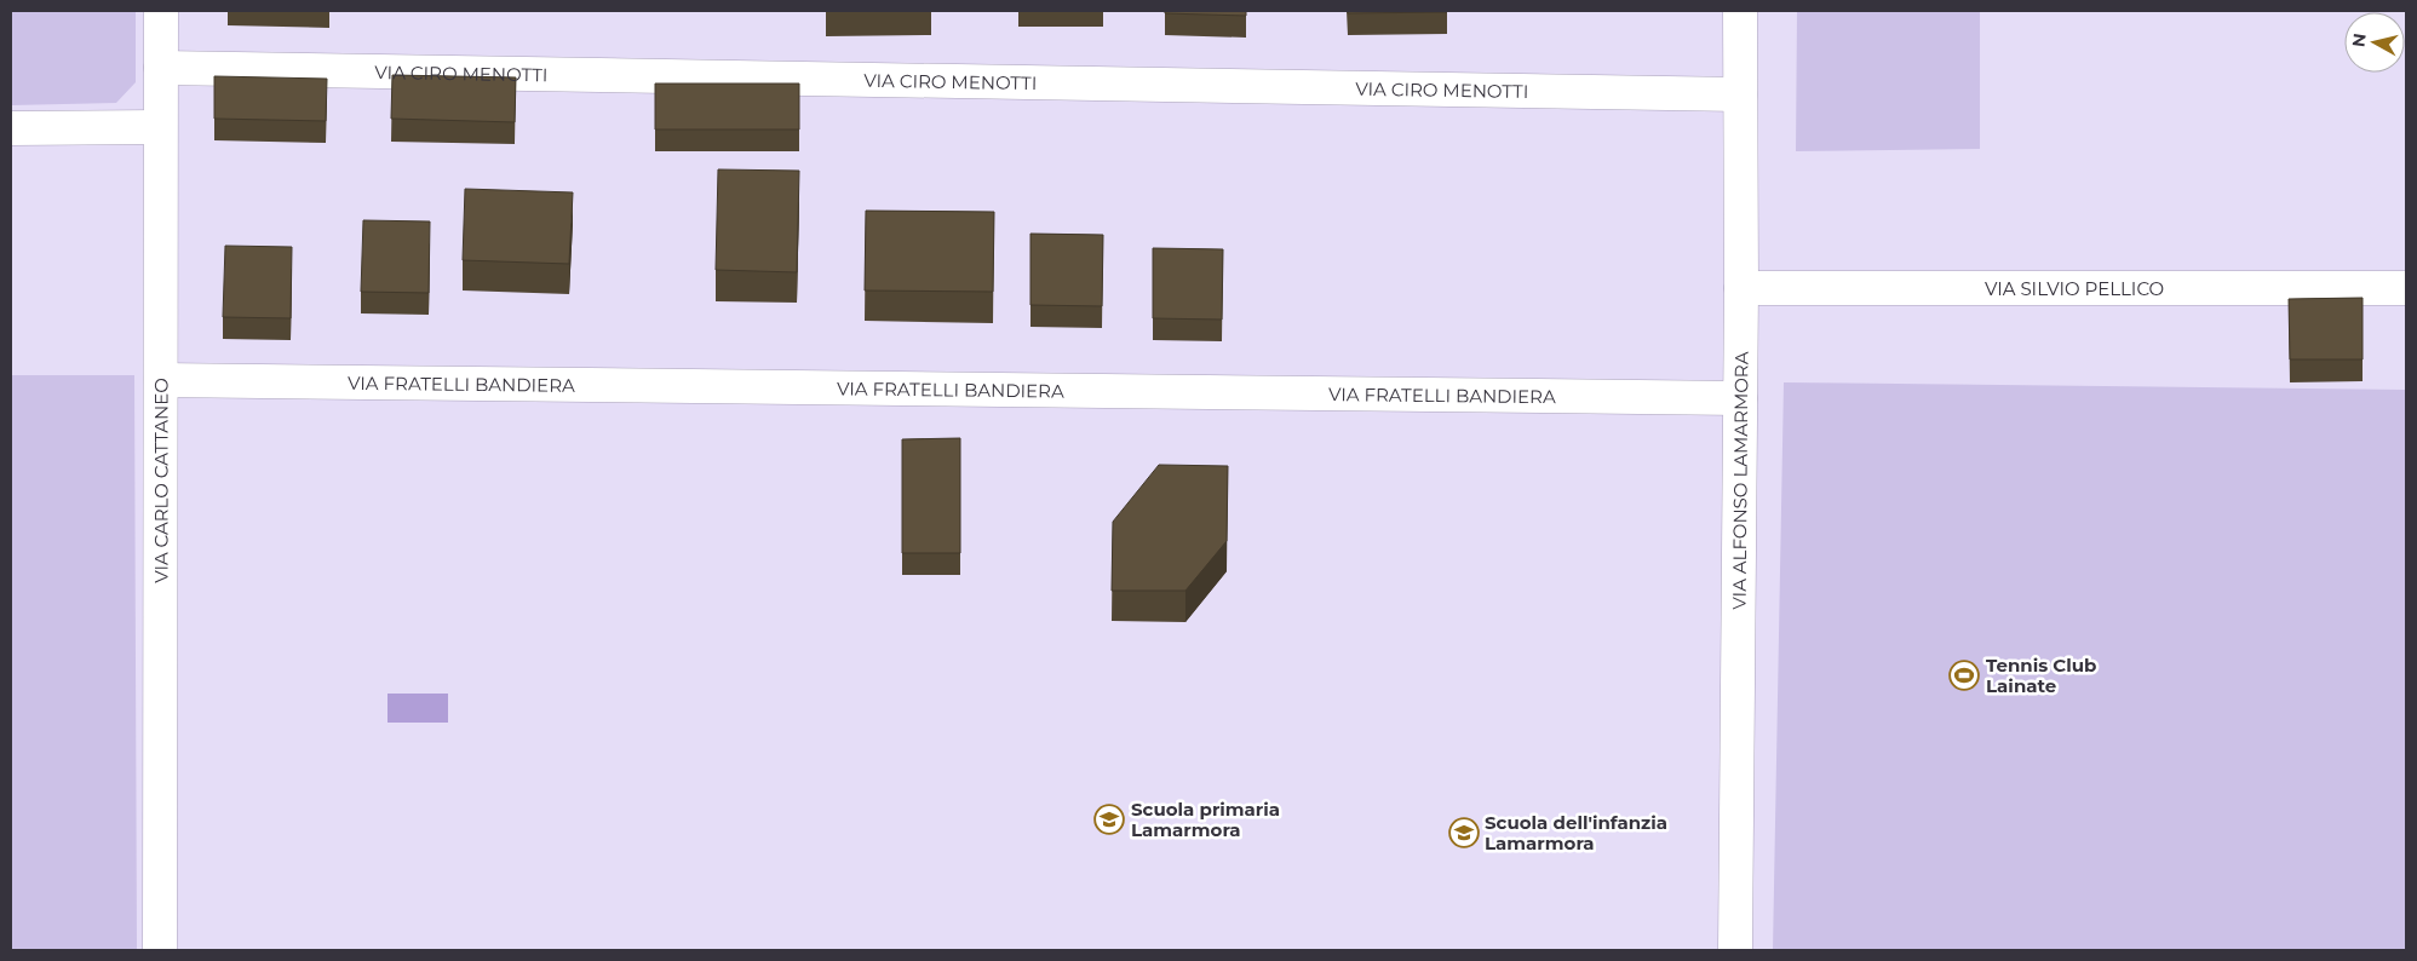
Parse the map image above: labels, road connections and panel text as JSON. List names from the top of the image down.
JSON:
{
  "streets": {
    "street": [
      "VIA CIRO MENOTTI",
      "VIA SILVIO PELLICO",
      "VIA FRATELLI BANDIERA",
      "VIA CARLO CATTANEO",
      "VIA ALFONSO LAMARMORA"
    ]
  },
  "crossings": [
    ["VIA CIRO MENOTTI", "VIA CARLO CATTANEO"],
    ["VIA CIRO MENOTTI", "VIA ALFONSO LAMARMORA"],
    ["VIA SILVIO PELLICO", "VIA ALFONSO LAMARMORA"],
    ["VIA FRATELLI BANDIERA", "VIA CARLO CATTANEO"],
    ["VIA FRATELLI BANDIERA", "VIA ALFONSO LAMARMORA"]
  ],
  "places": {
    "sports": ["Tennis Club Lainate"],
    "school or university": ["Scuola primaria Lamarmora", "Scuola dell'infanzia Lamarmora"]
  },
  "north": "left"
}
